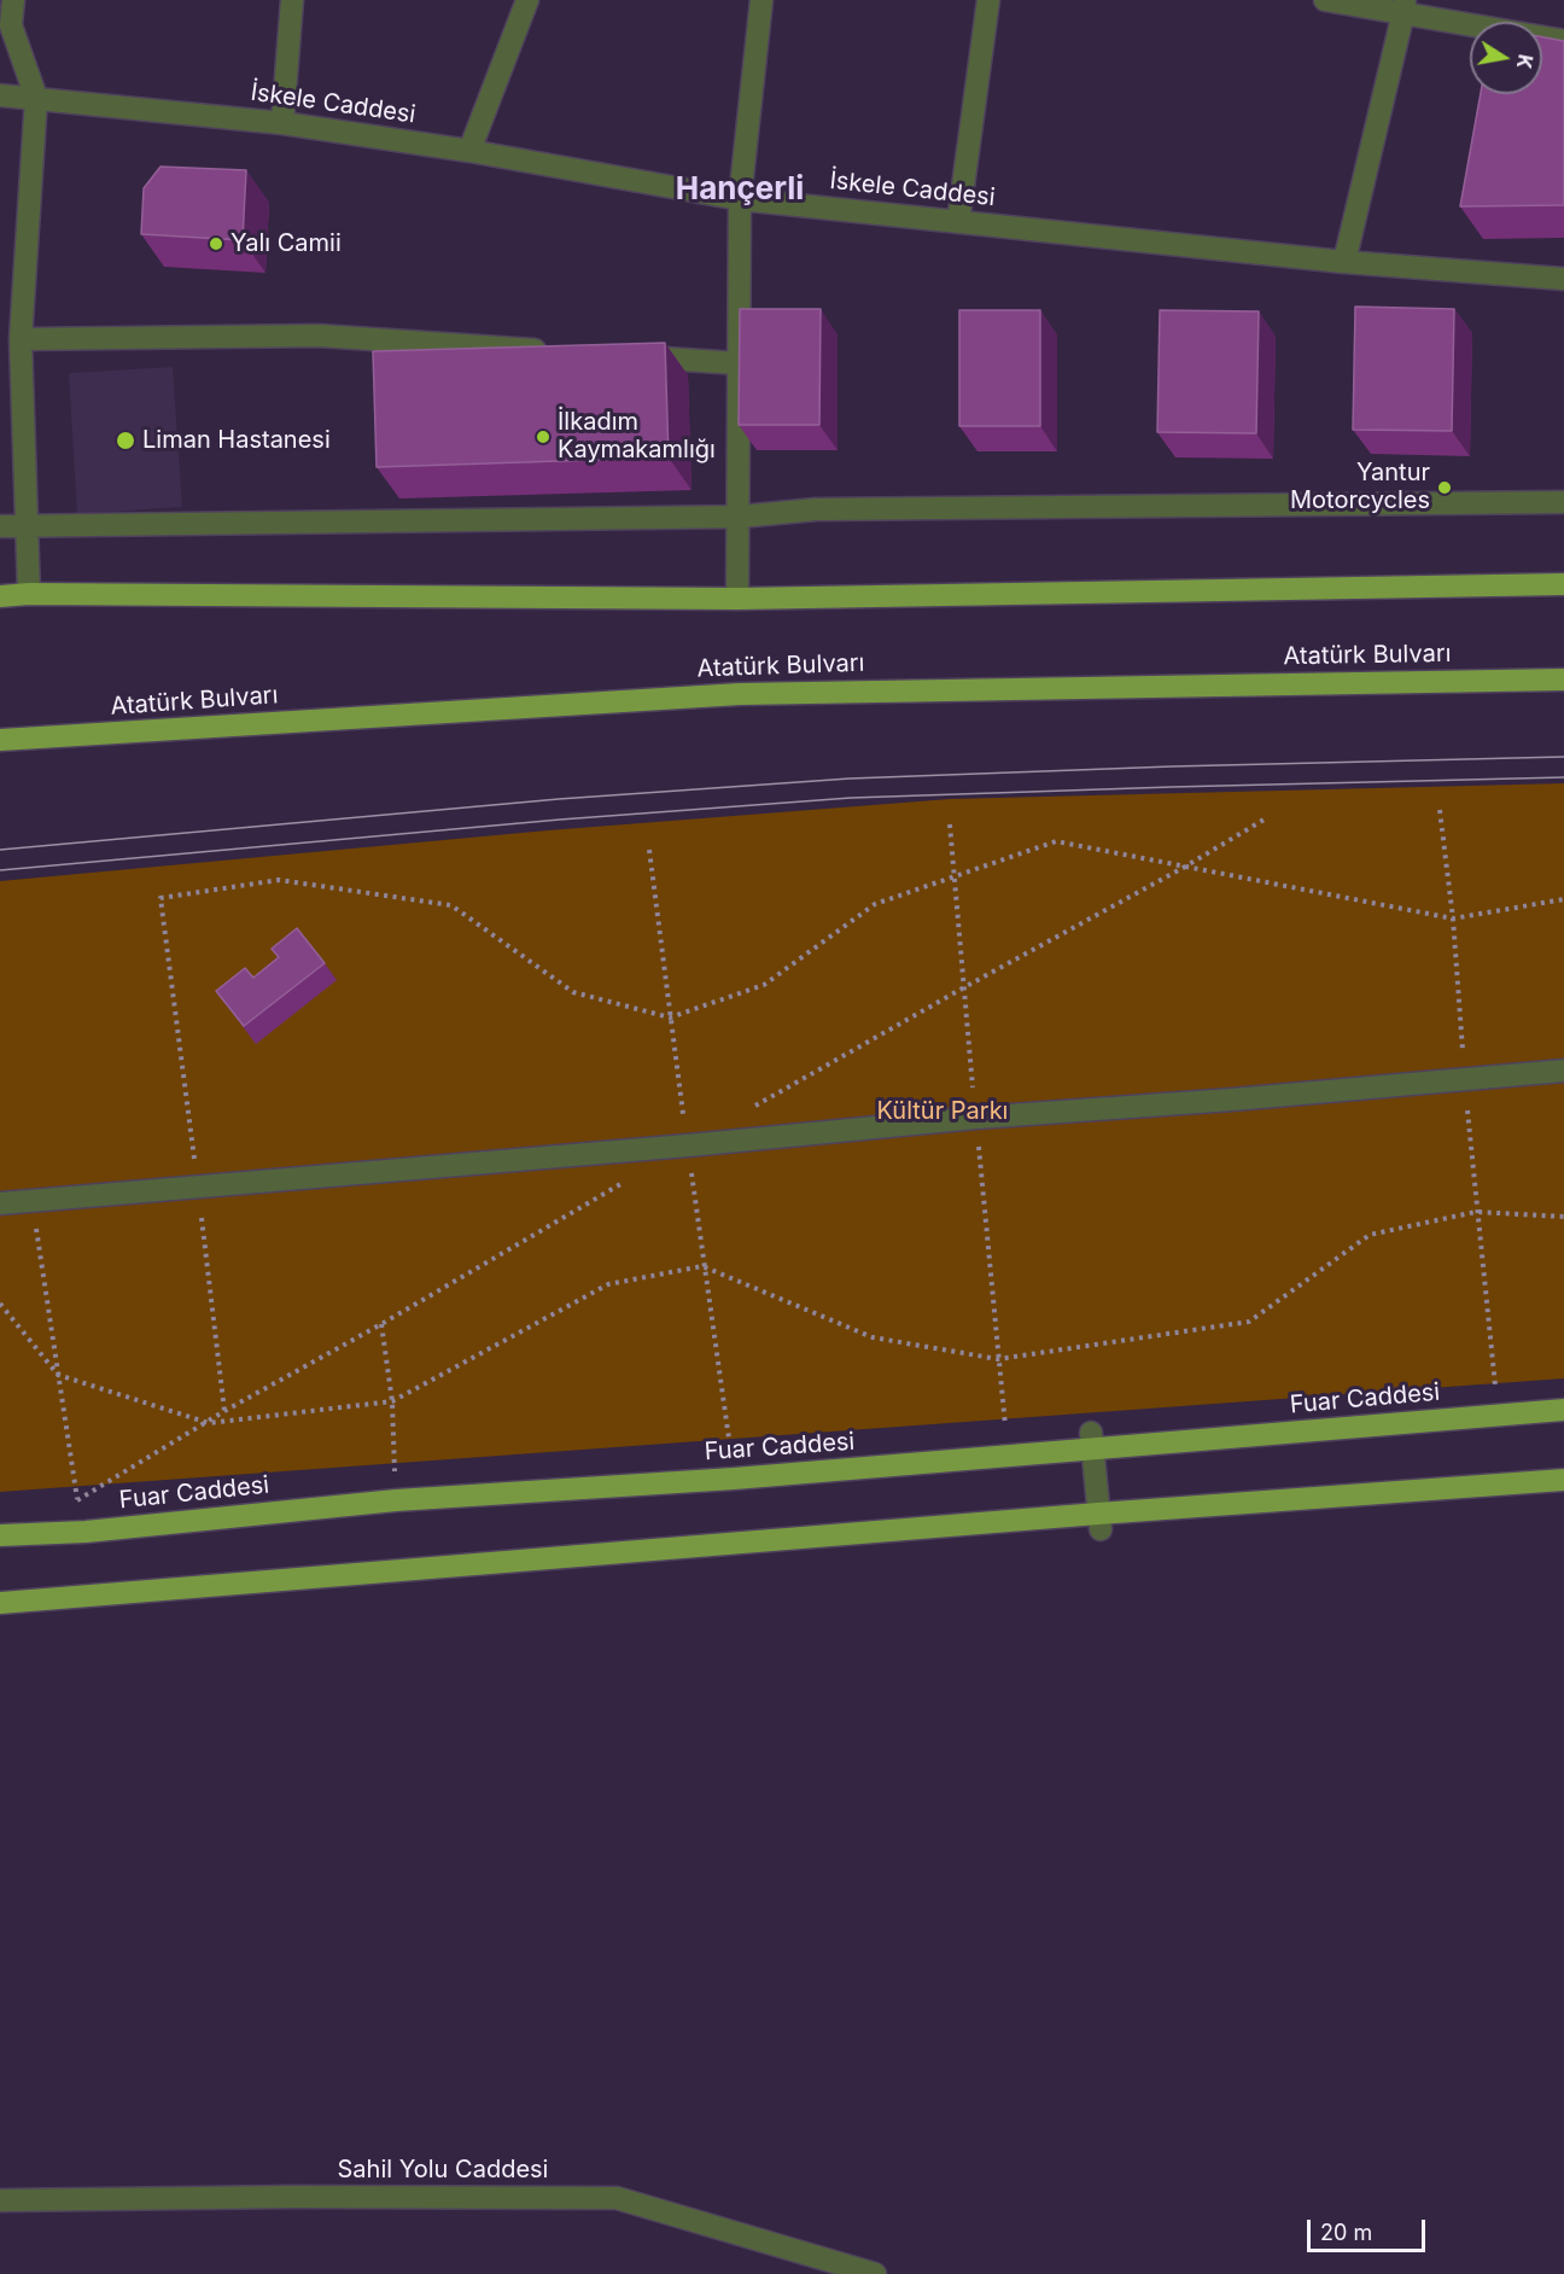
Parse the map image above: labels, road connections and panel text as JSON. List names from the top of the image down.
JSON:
{
  "streets": {
    "main road": ["Atatürk Bulvarı", "Fuar Caddesi"],
    "street": ["İskele Caddesi", "Sahil Yolu Caddesi"]
  },
  "districts": ["Hançerli"],
  "parks": ["Kültür Parkı"],
  "places": [
    "Yalı Camii",
    "İlkadım Kaymakamlığı",
    "Liman Hastanesi",
    "Yantur Motorcycles"
  ],
  "scale_bar": "20 m",
  "north": "right"
}
